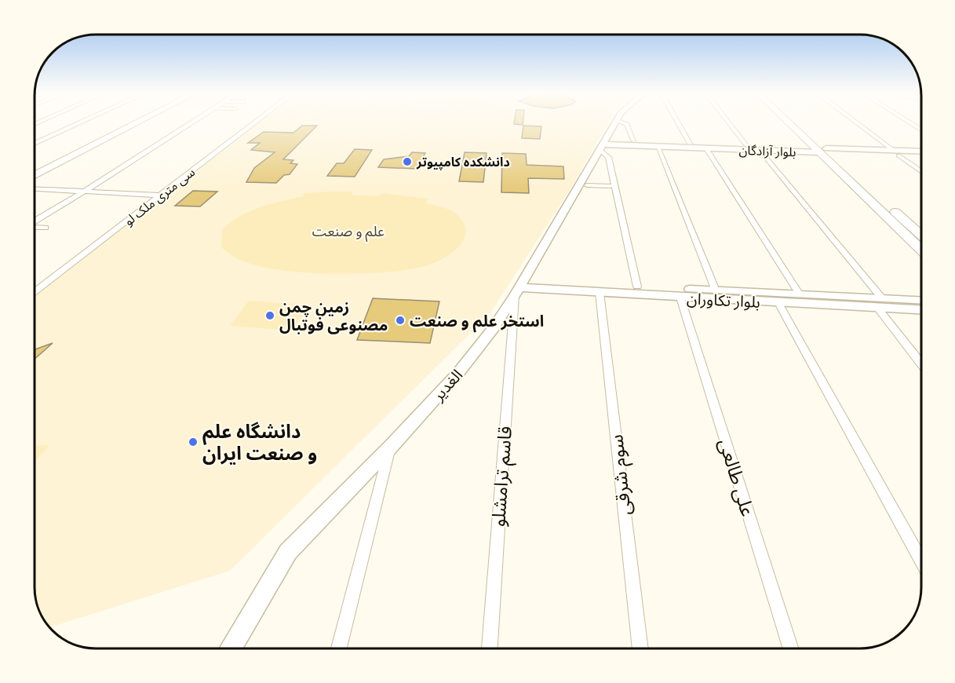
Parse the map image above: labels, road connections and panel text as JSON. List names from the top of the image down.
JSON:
{
  "streets": {
    "main road": ["بلوار آزادگان", "بلوار تکاوران", "الغدیر"],
    "street": [
      "سی متری ملک لو",
      "سوم شرقی",
      "قاسم ترامشلو",
      "علی طالعی"
    ]
  },
  "crossings": [
    ["بلوار آزادگان", "الغدیر"],
    ["بلوار تکاوران", "الغدیر"],
    ["بلوار تکاوران", "سوم شرقی"],
    ["بلوار تکاوران", "قاسم ترامشلو"],
    ["بلوار تکاوران", "علی طالعی"],
    ["الغدیر", "قاسم ترامشلو"]
  ],
  "districts": ["علم و صنعت"],
  "places": [
    "دانشکده کامپیوتر",
    "زمین چمن مصنوعی فوتبال",
    "استخر علم و صنعت",
    "دانشگاه علم و صنعت ایران"
  ]
}
